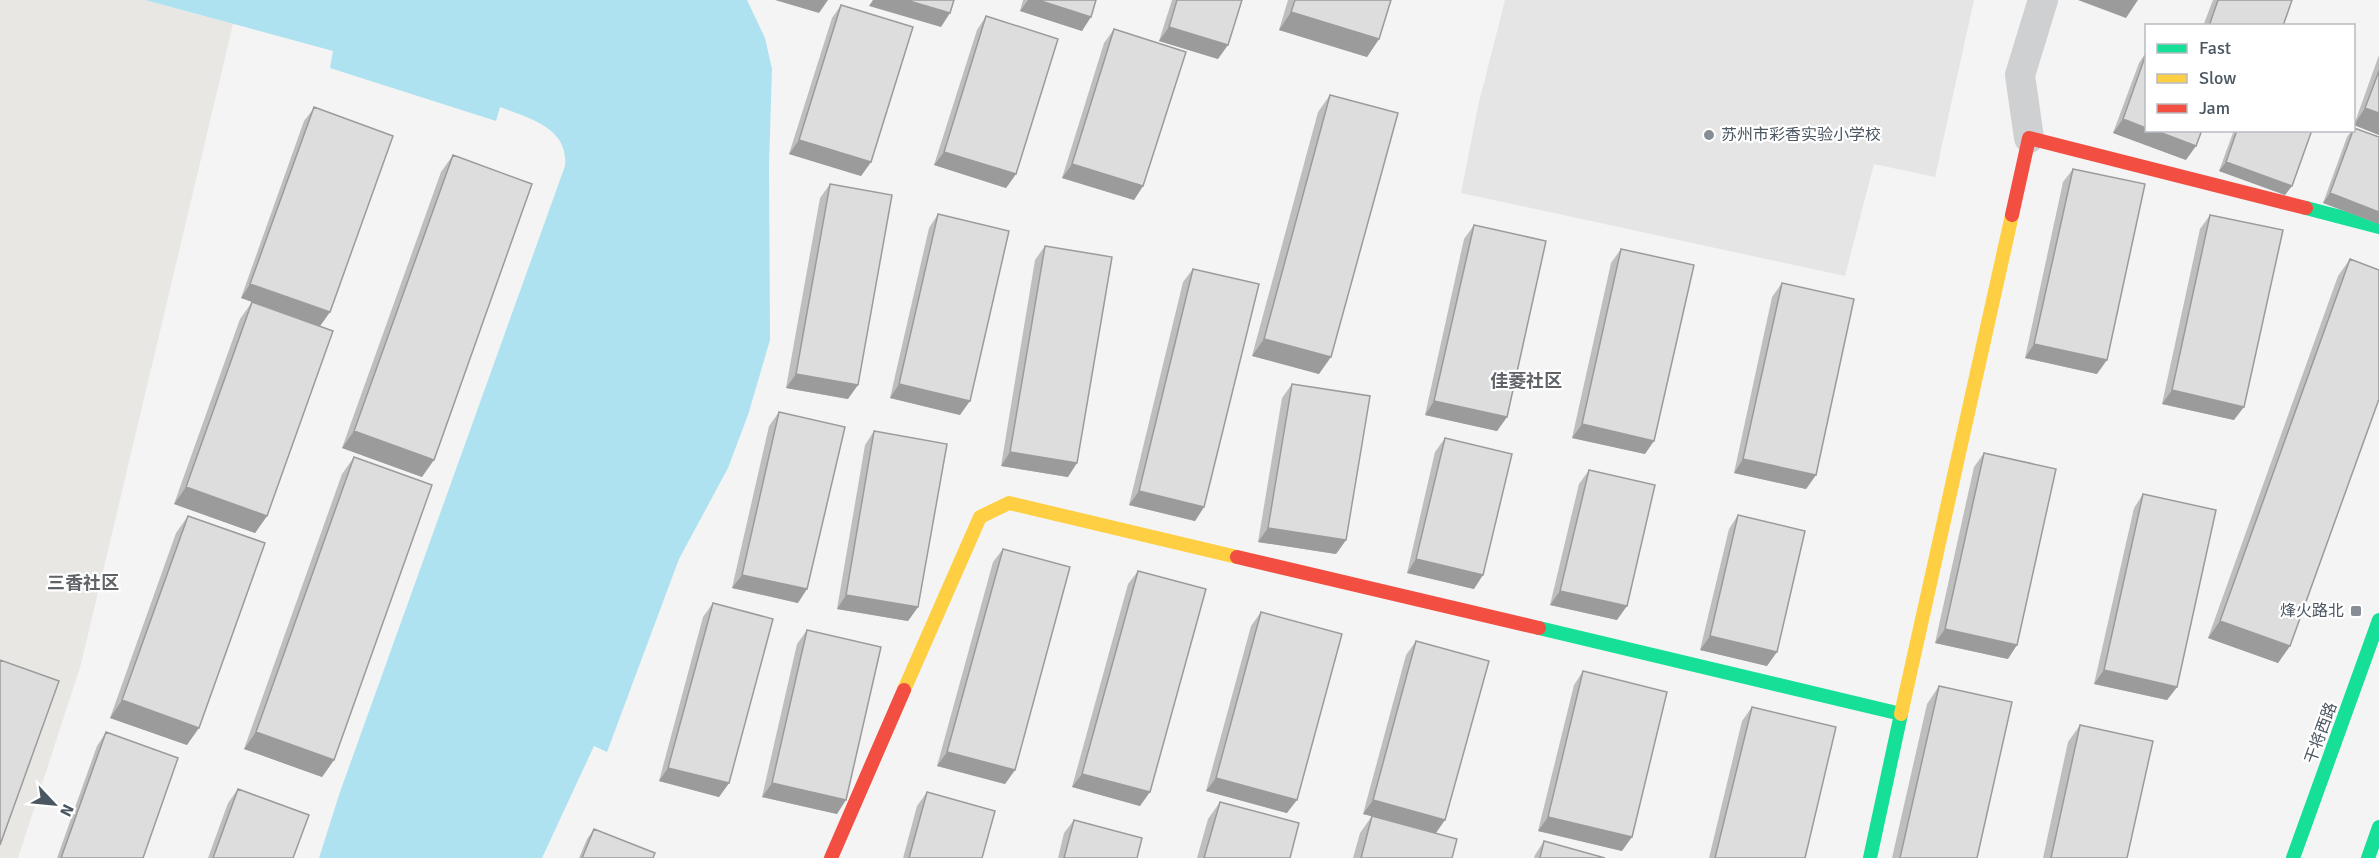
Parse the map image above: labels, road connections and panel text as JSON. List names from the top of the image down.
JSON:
{
  "streets": {
    "street": ["干将西路"]
  },
  "districts": ["佳菱社区", "三香社区"],
  "places": {
    "other": ["苏州市彩香实验小学校"],
    "transit": ["烽火路北"]
  },
  "legend": ["Fast", "Slow", "Jam"],
  "north": "bottom right"
}
